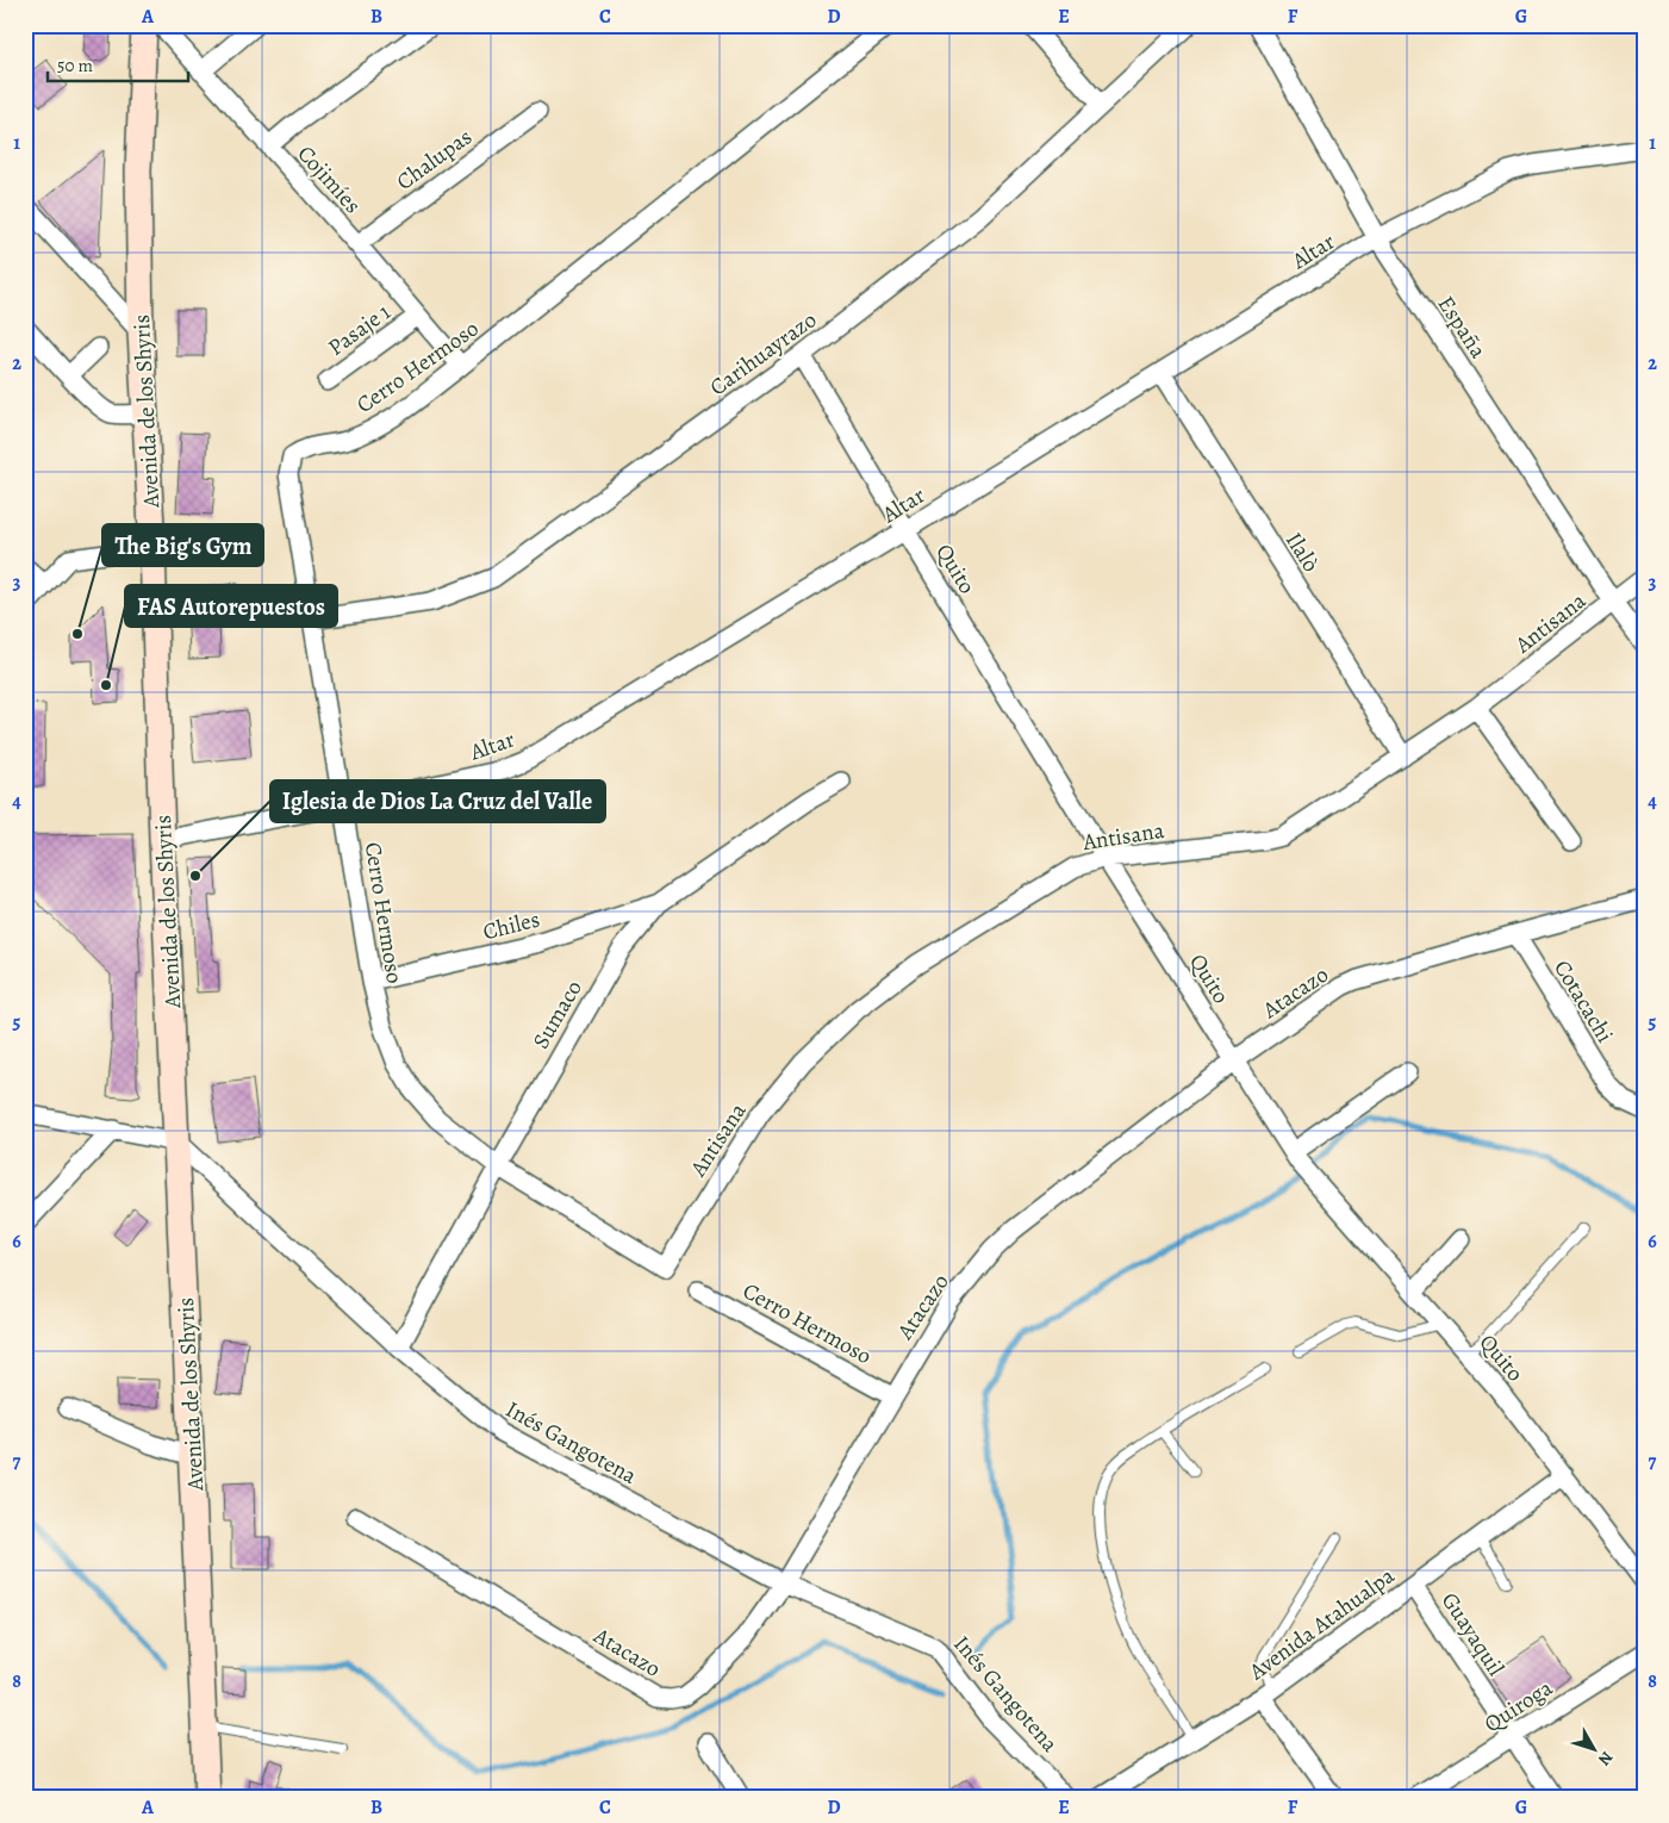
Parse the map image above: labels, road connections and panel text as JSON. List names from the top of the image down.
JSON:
{
  "streets": {
    "main road": ["Avenida de los Shyris"],
    "street": [
      "Chalupas",
      "Cojimíes",
      "Altar",
      "España",
      "Pasaje 1",
      "Carihuayrazo",
      "Cerro Hermoso",
      "Ilalò",
      "Quito",
      "Antisana",
      "Chiles",
      "Atacazo",
      "Cotacachi",
      "Sumaco",
      "Inés Gangotena",
      "Avenida Atahualpa",
      "Guayaquil",
      "Quiroga"
    ]
  },
  "crossings": [
    ["Chalupas", "Cojimíes"],
    ["Cojimíes", "Pasaje 1"],
    ["Cojimíes", "Cerro Hermoso"],
    ["Altar", "España"],
    ["Altar", "Cerro Hermoso"],
    ["Altar", "Avenida de los Shyris"],
    ["Altar", "Ilalò"],
    ["Altar", "Quito"],
    ["España", "Antisana"],
    ["Carihuayrazo", "Cerro Hermoso"],
    ["Carihuayrazo", "Quito"],
    ["Cerro Hermoso", "Antisana"],
    ["Cerro Hermoso", "Chiles"],
    ["Cerro Hermoso", "Atacazo"],
    ["Cerro Hermoso", "Sumaco"],
    ["Avenida de los Shyris", "Inés Gangotena"],
    ["Ilalò", "Antisana"],
    ["Quito", "Antisana"],
    ["Quito", "Atacazo"],
    ["Quito", "Avenida Atahualpa"],
    ["Chiles", "Sumaco"],
    ["Atacazo", "Cotacachi"],
    ["Atacazo", "Inés Gangotena"],
    ["Sumaco", "Inés Gangotena"],
    ["Avenida Atahualpa", "Guayaquil"],
    ["Guayaquil", "Quiroga"]
  ],
  "places": ["The Big's Gym", "FAS Autorepuestos", "Iglesia de Dios La Cruz del Valle"],
  "scale_bar": "50 m",
  "north": "bottom right",
  "grid": {
    "columns": [
      "A",
      "B",
      "C",
      "D",
      "E",
      "F",
      "G"
    ],
    "rows": [
      "1",
      "2",
      "3",
      "4",
      "5",
      "6",
      "7",
      "8"
    ]
  }
}
